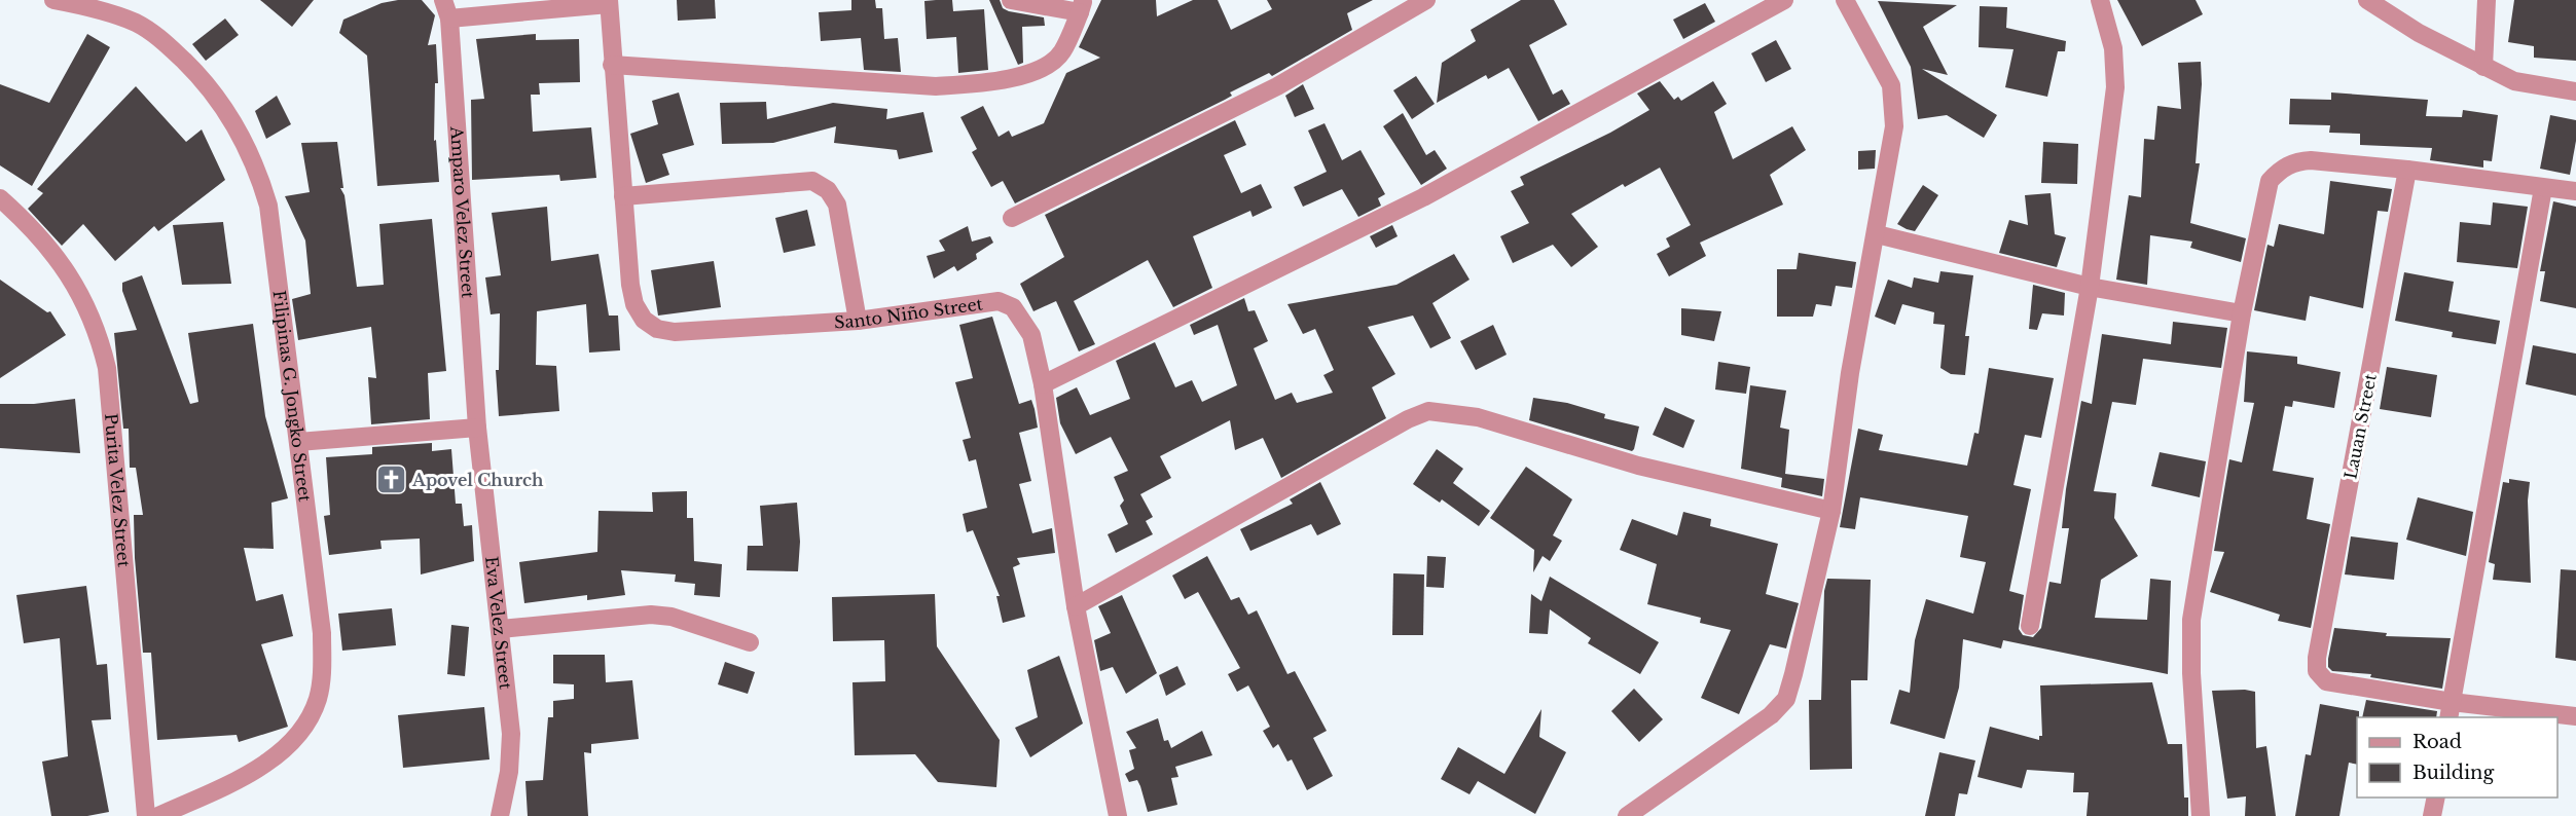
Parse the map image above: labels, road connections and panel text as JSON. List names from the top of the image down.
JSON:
{
  "streets": {
    "street": [
      "Amparo Velez Street",
      "Santo Niño Street",
      "Filipinas G. Jongko Street",
      "Lauan Street",
      "Purita Velez Street",
      "Eva Velez Street"
    ]
  },
  "crossings": [
    ["Amparo Velez Street", "Eva Velez Street"]
  ],
  "places": {
    "church": ["Apovel Church"]
  },
  "legend": ["Road", "Building"]
}
